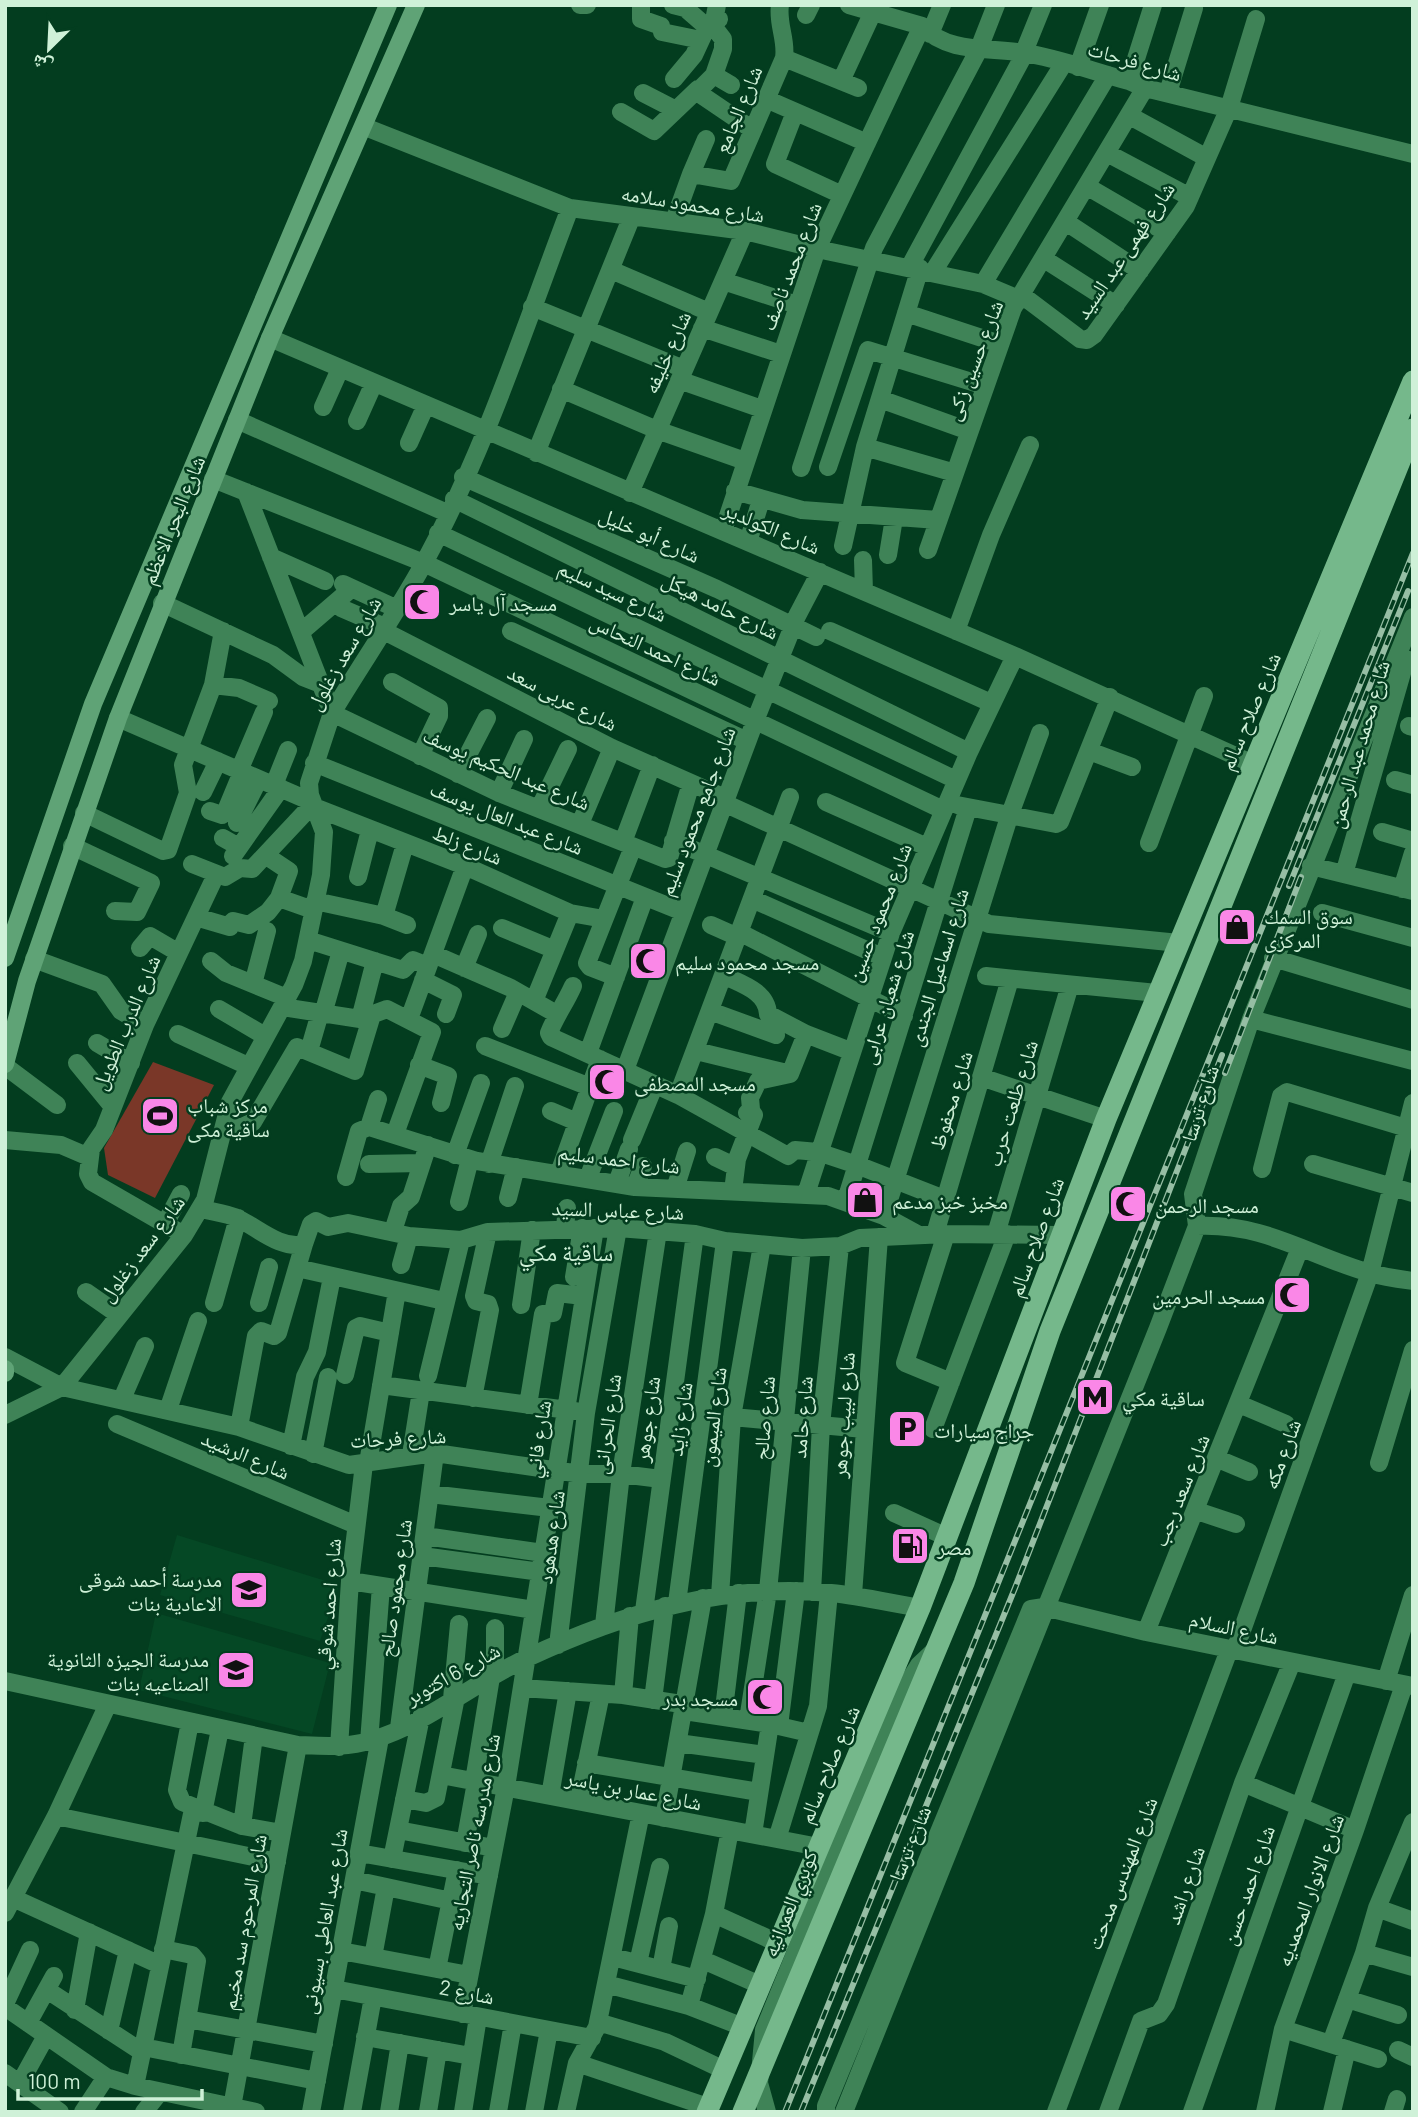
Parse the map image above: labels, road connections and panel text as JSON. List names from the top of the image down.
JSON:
{
  "streets": {
    "highway": ["شارع صلاح سالم"],
    "main road": ["شارع البحر الاعظم"],
    "street": [
      "شارع فرحات",
      "شارع الجامع",
      "شارع محمود سلامه",
      "شارع فهمى عبد السيد",
      "شارع محمد ناصف",
      "شارع خليفه",
      "شارع حسين زكى",
      "شارع الكولدير",
      "شارع أبو خليل",
      "شارع سيد سليم",
      "شارع حامد هيكل",
      "شارع احمد النحاس",
      "شارع سعد زغلول",
      "شارع عربى سعد",
      "شارع محمد عبد الرحمن",
      "شارع عبد الحكيم يوسف",
      "شارع جامع محمود سليم",
      "شارع عبد العال يوسف",
      "شارع زلط",
      "شارع محمود حسين",
      "شارع اسماعيل الجندى",
      "شارع شعبان عرابى",
      "شارع الدرب الطويل",
      "شارع محفوظ",
      "شارع طلعت حرب",
      "شارع ترسا",
      "شارع احمد سليم",
      "شارع عباس السيد",
      "شارع لبيب جوهر",
      "شارع الميمون",
      "شارع حامد",
      "شارع صالح",
      "شارع جوهر",
      "شارع زايد",
      "شارع الحرانى",
      "شارع فاني",
      "شارع الرشيد",
      "شارع مكه",
      "شارع سعد رجب",
      "شارع هدهود",
      "شارع محمود صالح",
      "شارع احمد شوقي",
      "شارع السلام",
      "شارع 6 اكتوبر",
      "شارع عمار بن ياسر",
      "شارع مدرسه ناصر التجاريه",
      "شارع المهندس مدحت",
      "شارع راشد",
      "شارع احمد حسن",
      "شارع الانوار المحمديه",
      "كوبري العمرانيه",
      "شارع عبد العاطى بسيونى",
      "شارع المرحوم سد مخيم",
      "شارع 2"
    ]
  },
  "crossings": [
    ["شارع فرحات", "شارع فهمى عبد السيد"],
    ["شارع فرحات", "شارع محمد ناصف"],
    ["شارع فرحات", "شارع حسين زكى"],
    ["شارع فرحات", "شارع سعد زغلول"],
    ["شارع فرحات", "شارع جوهر"],
    ["شارع فرحات", "شارع الحرانى"],
    ["شارع فرحات", "شارع فاني"],
    ["شارع فرحات", "شارع هدهود"],
    ["شارع فرحات", "شارع محمود صالح"],
    ["شارع فرحات", "شارع احمد شوقي"],
    ["شارع الجامع", "شارع محمود سلامه"],
    ["شارع محمود سلامه", "شارع فهمى عبد السيد"],
    ["شارع محمود سلامه", "شارع محمد ناصف"],
    ["شارع محمود سلامه", "شارع خليفه"],
    ["شارع محمود سلامه", "شارع حسين زكى"],
    ["شارع محمود سلامه", "شارع البحر الاعظم"],
    ["شارع محمود سلامه", "شارع سعد زغلول"],
    ["شارع محمد ناصف", "شارع الكولدير"],
    ["شارع خليفه", "شارع الكولدير"],
    ["شارع البحر الاعظم", "شارع الكولدير"],
    ["شارع البحر الاعظم", "شارع حامد هيكل"],
    ["شارع البحر الاعظم", "شارع احمد النحاس"],
    ["شارع البحر الاعظم", "شارع زلط"],
    ["شارع الكولدير", "شارع سعد زغلول"],
    ["شارع الكولدير", "شارع صلاح سالم"],
    ["شارع الكولدير", "شارع جامع محمود سليم"],
    ["شارع الكولدير", "شارع محمود حسين"],
    ["شارع أبو خليل", "شارع سعد زغلول"],
    ["شارع أبو خليل", "شارع جامع محمود سليم"],
    ["شارع أبو خليل", "شارع محمود حسين"],
    ["شارع سيد سليم", "شارع سعد زغلول"],
    ["شارع سيد سليم", "شارع جامع محمود سليم"],
    ["شارع سيد سليم", "شارع محمود حسين"],
    ["شارع حامد هيكل", "شارع سعد زغلول"],
    ["شارع حامد هيكل", "شارع جامع محمود سليم"],
    ["شارع حامد هيكل", "شارع محمود حسين"],
    ["شارع احمد النحاس", "شارع سعد زغلول"],
    ["شارع احمد النحاس", "شارع جامع محمود سليم"],
    ["شارع احمد النحاس", "شارع محمود حسين"],
    ["شارع احمد النحاس", "شارع اسماعيل الجندى"],
    ["شارع احمد النحاس", "شارع شعبان عرابى"],
    ["شارع سعد زغلول", "شارع عربى سعد"],
    ["شارع سعد زغلول", "شارع عبد الحكيم يوسف"],
    ["شارع سعد زغلول", "شارع عبد العال يوسف"],
    ["شارع سعد زغلول", "شارع زلط"],
    ["شارع عربى سعد", "شارع صلاح سالم"],
    ["شارع عربى سعد", "شارع جامع محمود سليم"],
    ["شارع عربى سعد", "شارع محمود حسين"],
    ["شارع عربى سعد", "شارع اسماعيل الجندى"],
    ["شارع عربى سعد", "شارع شعبان عرابى"],
    ["شارع صلاح سالم", "شارع عباس السيد"],
    ["شارع صلاح سالم", "شارع 6 اكتوبر"],
    ["شارع صلاح سالم", "شارع عمار بن ياسر"],
    ["شارع صلاح سالم", "كوبري العمرانيه"],
    ["شارع صلاح سالم", "شارع 2"],
    ["شارع محمد عبد الرحمن", "شارع ترسا"],
    ["شارع جامع محمود سليم", "شارع عبد العال يوسف"],
    ["شارع محمود حسين", "شارع احمد سليم"],
    ["شارع اسماعيل الجندى", "شارع احمد سليم"],
    ["شارع شعبان عرابى", "شارع احمد سليم"],
    ["شارع محفوظ", "شارع طلعت حرب"],
    ["شارع محفوظ", "شارع احمد سليم"],
    ["شارع محفوظ", "شارع عباس السيد"],
    ["شارع طلعت حرب", "شارع عباس السيد"],
    ["شارع ترسا", "شارع السلام"],
    ["شارع احمد سليم", "شارع عباس السيد"],
    ["شارع عباس السيد", "شارع لبيب جوهر"],
    ["شارع عباس السيد", "شارع الميمون"],
    ["شارع عباس السيد", "شارع حامد"],
    ["شارع عباس السيد", "شارع صالح"],
    ["شارع عباس السيد", "شارع جوهر"],
    ["شارع عباس السيد", "شارع زايد"],
    ["شارع عباس السيد", "شارع الحرانى"],
    ["شارع عباس السيد", "شارع فاني"],
    ["شارع عباس السيد", "شارع هدهود"],
    ["شارع لبيب جوهر", "شارع 6 اكتوبر"],
    ["شارع الميمون", "شارع 6 اكتوبر"],
    ["شارع الميمون", "شارع عمار بن ياسر"],
    ["شارع حامد", "شارع 6 اكتوبر"],
    ["شارع صالح", "شارع 6 اكتوبر"],
    ["شارع جوهر", "شارع 6 اكتوبر"],
    ["شارع زايد", "شارع 6 اكتوبر"],
    ["شارع الحرانى", "شارع 6 اكتوبر"],
    ["شارع فاني", "شارع 6 اكتوبر"],
    ["شارع فاني", "شارع مدرسه ناصر التجاريه"],
    ["شارع الرشيد", "شارع احمد شوقي"],
    ["شارع مكه", "شارع السلام"],
    ["شارع مكه", "شارع المهندس مدحت"],
    ["شارع سعد رجب", "شارع السلام"],
    ["شارع هدهود", "شارع 6 اكتوبر"],
    ["شارع محمود صالح", "شارع 6 اكتوبر"],
    ["شارع احمد شوقي", "شارع 6 اكتوبر"],
    ["شارع السلام", "شارع المهندس مدحت"],
    ["شارع السلام", "شارع راشد"],
    ["شارع السلام", "شارع احمد حسن"],
    ["شارع السلام", "شارع الانوار المحمديه"],
    ["شارع 6 اكتوبر", "شارع مدرسه ناصر التجاريه"],
    ["شارع 6 اكتوبر", "شارع عبد العاطى بسيونى"],
    ["شارع 6 اكتوبر", "شارع المرحوم سد مخيم"],
    ["شارع عمار بن ياسر", "شارع مدرسه ناصر التجاريه"],
    ["شارع مدرسه ناصر التجاريه", "شارع 2"],
    ["شارع عبد العاطى بسيونى", "شارع 2"]
  ],
  "districts": ["ساقية مكي"],
  "places": {
    "mosque": [
      "مسجد آل ياسر",
      "مسجد محمود سليم",
      "مسجد المصطفى",
      "مسجد الرحمن",
      "مسجد الحرمين",
      "مسجد بدر"
    ],
    "shop": ["سوق السمك المركزى", "مخبز خبز مدعم"],
    "sports": ["مركز شباب ساقية مكى"],
    "metro station": ["ساقية مكي"],
    "parking": ["جراج سيارات"],
    "fuel station": ["مصر"],
    "school or university": ["مدرسة أحمد شوقى الاعادية بنات", "مدرسة الجيزه الثانوية الصناعيه بنات"]
  },
  "scale_bar": "100 m",
  "north": "bottom left"
}
